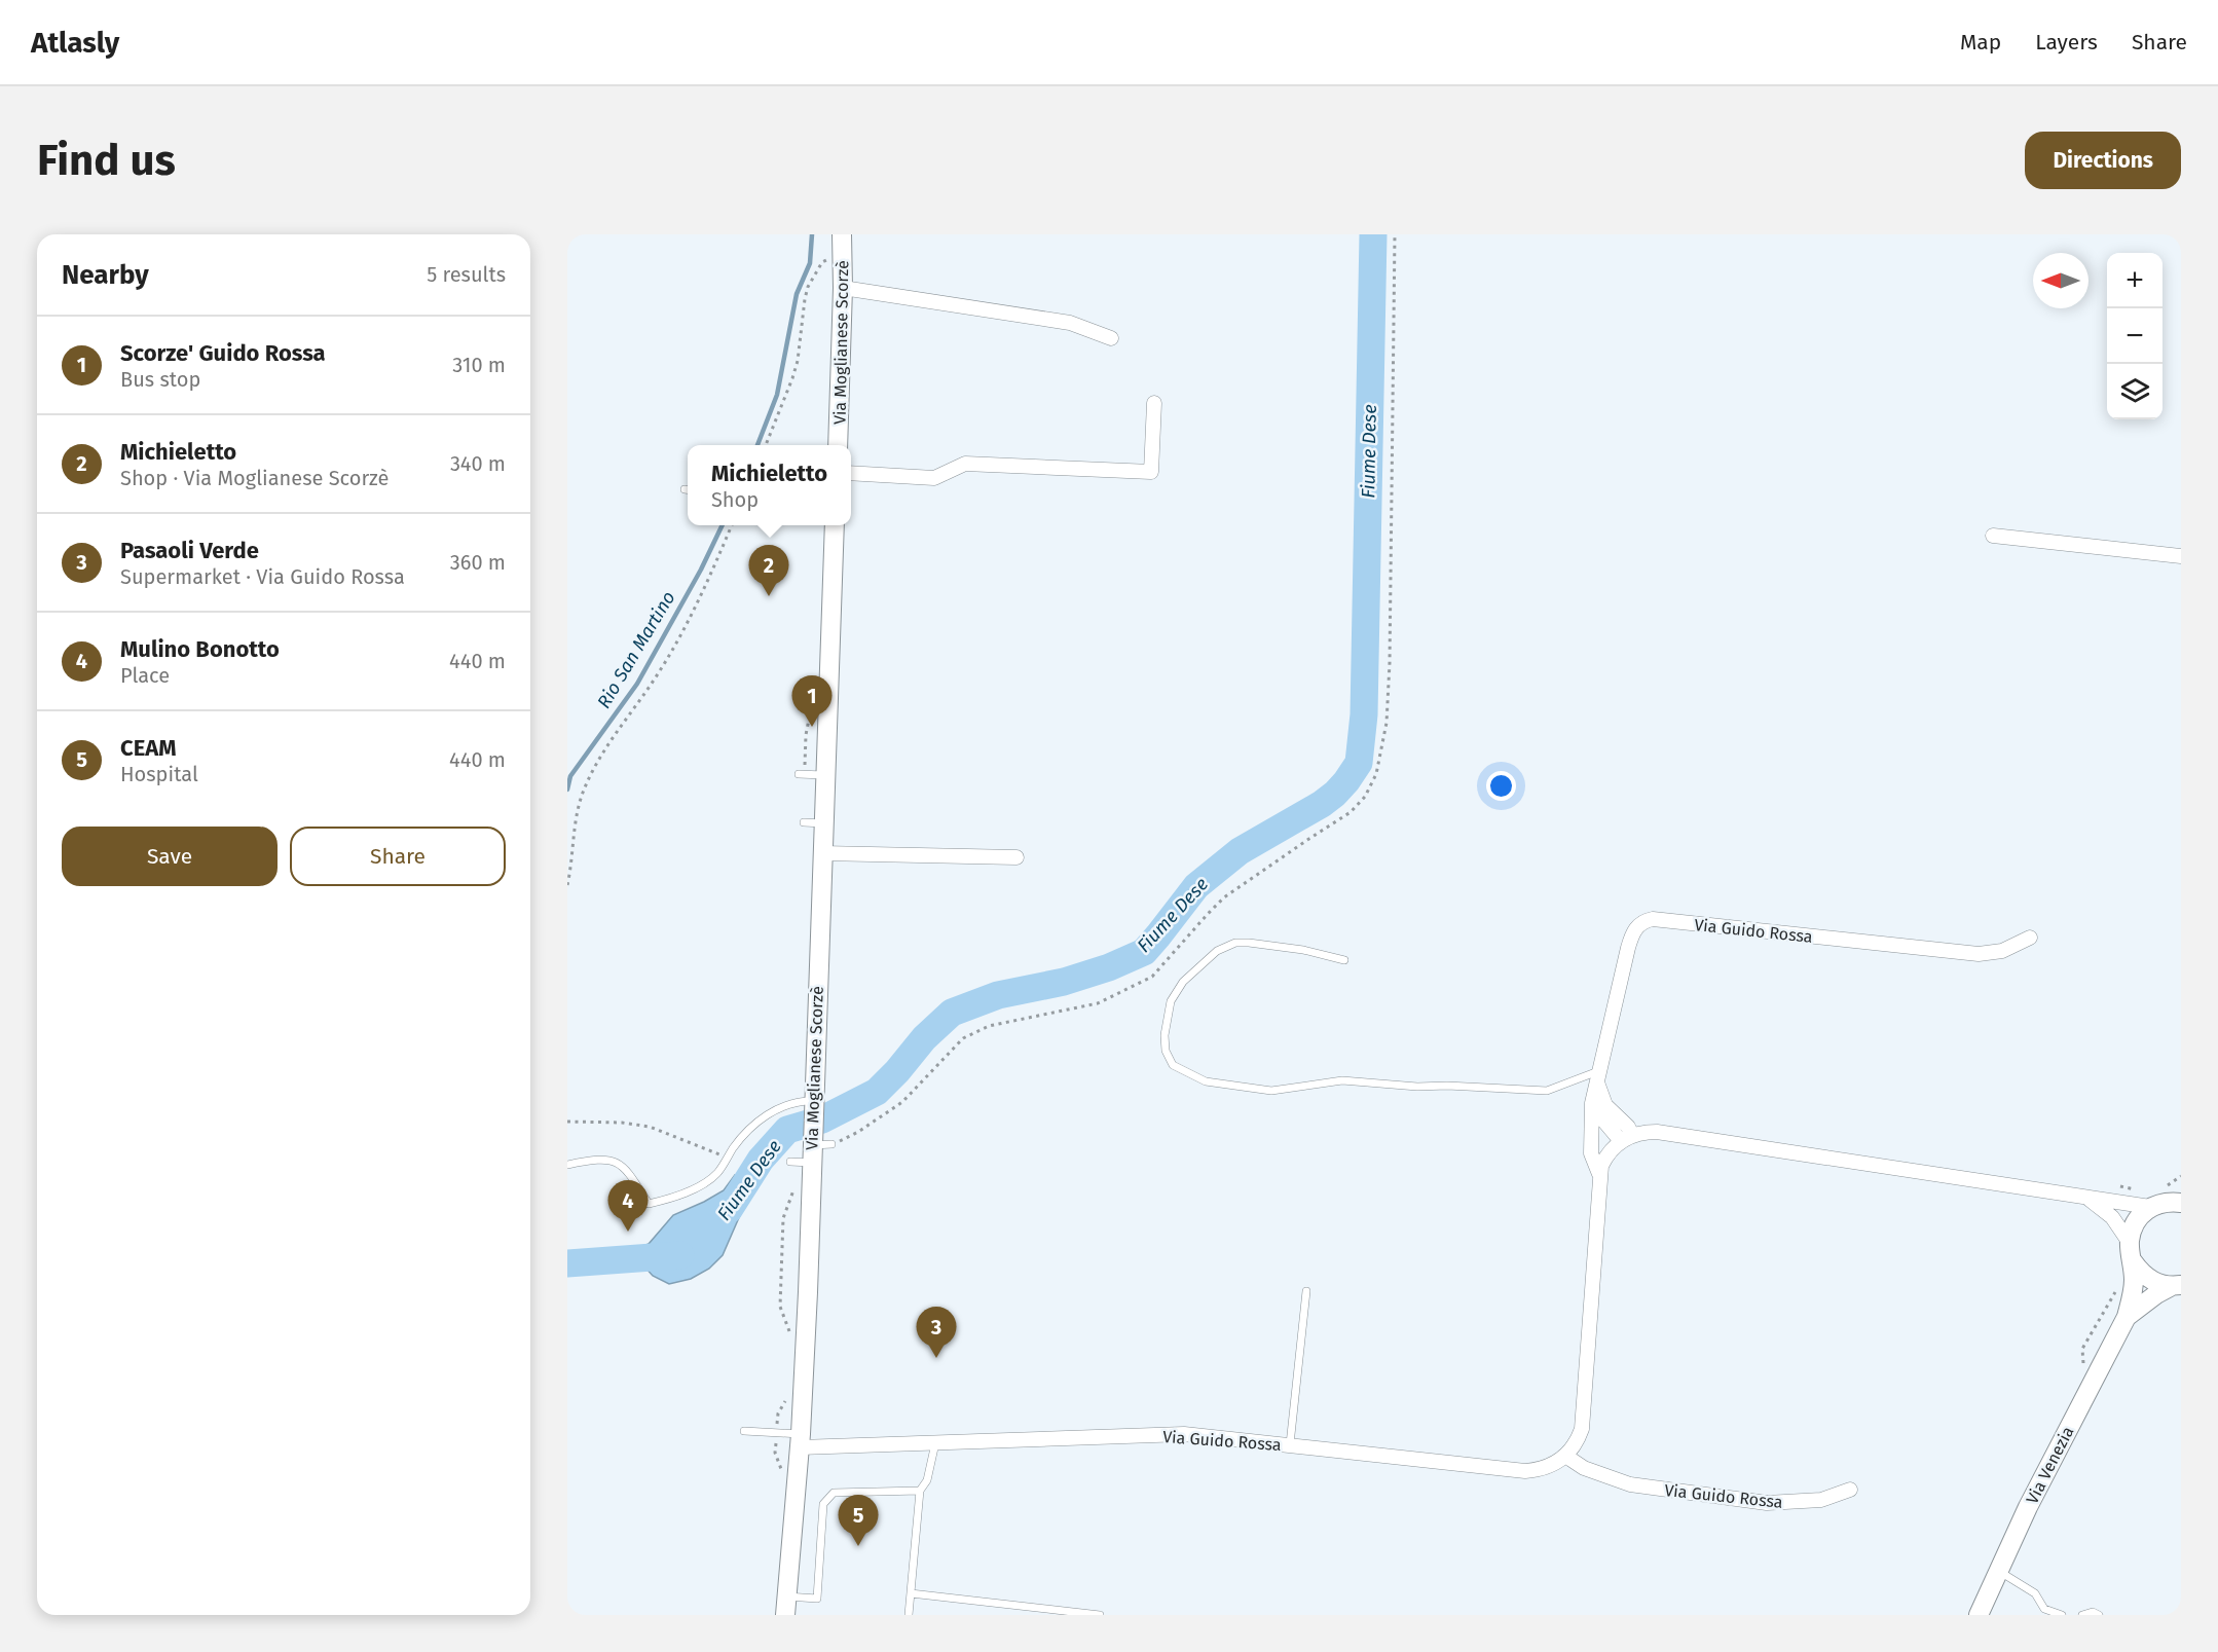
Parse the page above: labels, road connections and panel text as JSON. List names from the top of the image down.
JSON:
{
  "streets": {
    "main road": ["Via Moglianese Scorzè", "Via Venezia"],
    "street": ["Via Guido Rossa"]
  },
  "crossings": [
    ["Via Moglianese Scorzè", "Via Guido Rossa"]
  ],
  "water": ["Fiume Dese", "Rio San Martino"],
  "north": "left",
  "page": {
    "header": "Atlasly",
    "nav": ["Map", "Layers", "Share"],
    "buttons": [
      "Directions",
      ["Save", "Share"]
    ],
    "title": "Find us",
    "heading": ["Nearby", "5 results"],
    "map_buttons": ["+", "−"],
    "list": [
      {
        "mark": "1",
        "name": "Scorze' Guido Rossa",
        "note": "Bus stop",
        "value": "310 m"
      },
      {
        "mark": "2",
        "name": "Michieletto",
        "note": "Shop · Via Moglianese Scorzè",
        "value": "340 m"
      },
      {
        "mark": "3",
        "name": "Pasaoli Verde",
        "note": "Supermarket · Via Guido Rossa",
        "value": "360 m"
      },
      {
        "mark": "4",
        "name": "Mulino Bonotto",
        "note": "Place",
        "value": "440 m"
      },
      {
        "mark": "5",
        "name": "CEAM",
        "note": "Hospital",
        "value": "440 m"
      }
    ],
    "popup": ["Michieletto", "Shop"],
    "pins": [
      "2",
      "1",
      "4",
      "3",
      "5"
    ]
  }
}
